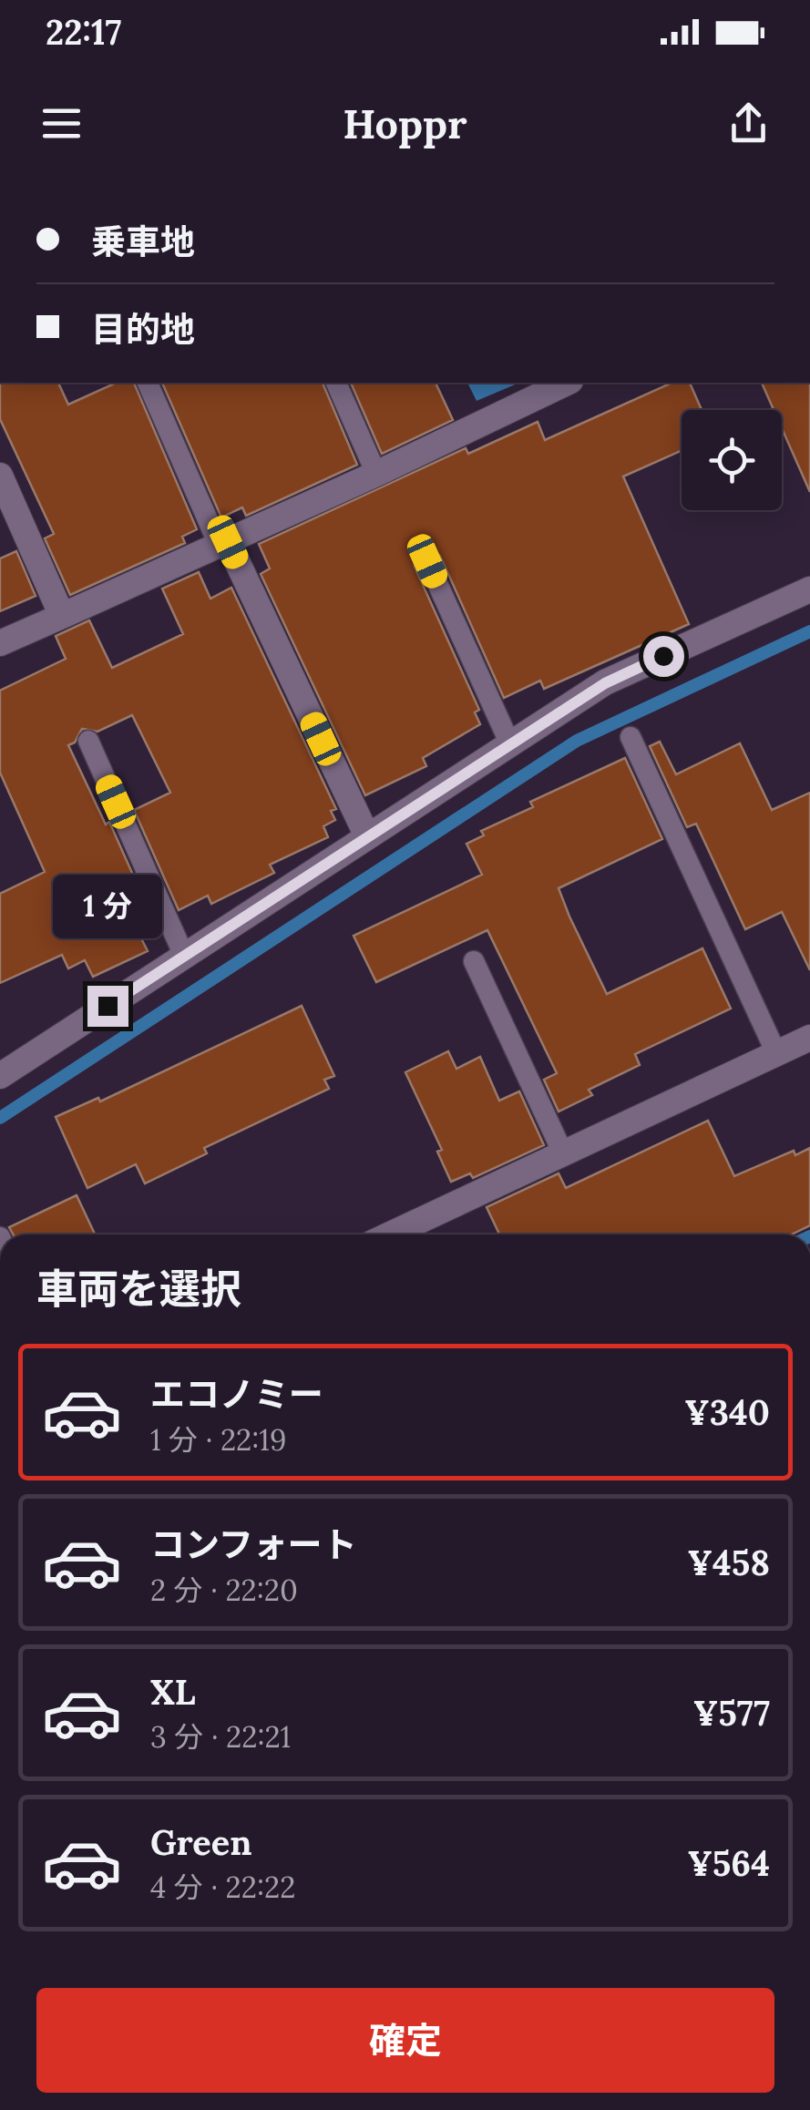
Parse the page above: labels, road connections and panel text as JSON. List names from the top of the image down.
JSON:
{
  "page": {
    "status": "22:17",
    "header": "Hoppr",
    "banner": ["乗車地", "目的地"],
    "bubble": "1 分",
    "heading": "車両を選択",
    "list": [
      {
        "name": "エコノミー",
        "note": "1 分 · 22:19",
        "value": "¥340"
      },
      {
        "name": "コンフォート",
        "note": "2 分 · 22:20",
        "value": "¥458"
      },
      {
        "name": "XL",
        "note": "3 分 · 22:21",
        "value": "¥577"
      },
      {
        "name": "Green",
        "note": "4 分 · 22:22",
        "value": "¥564"
      }
    ],
    "buttons": "確定"
  }
}
